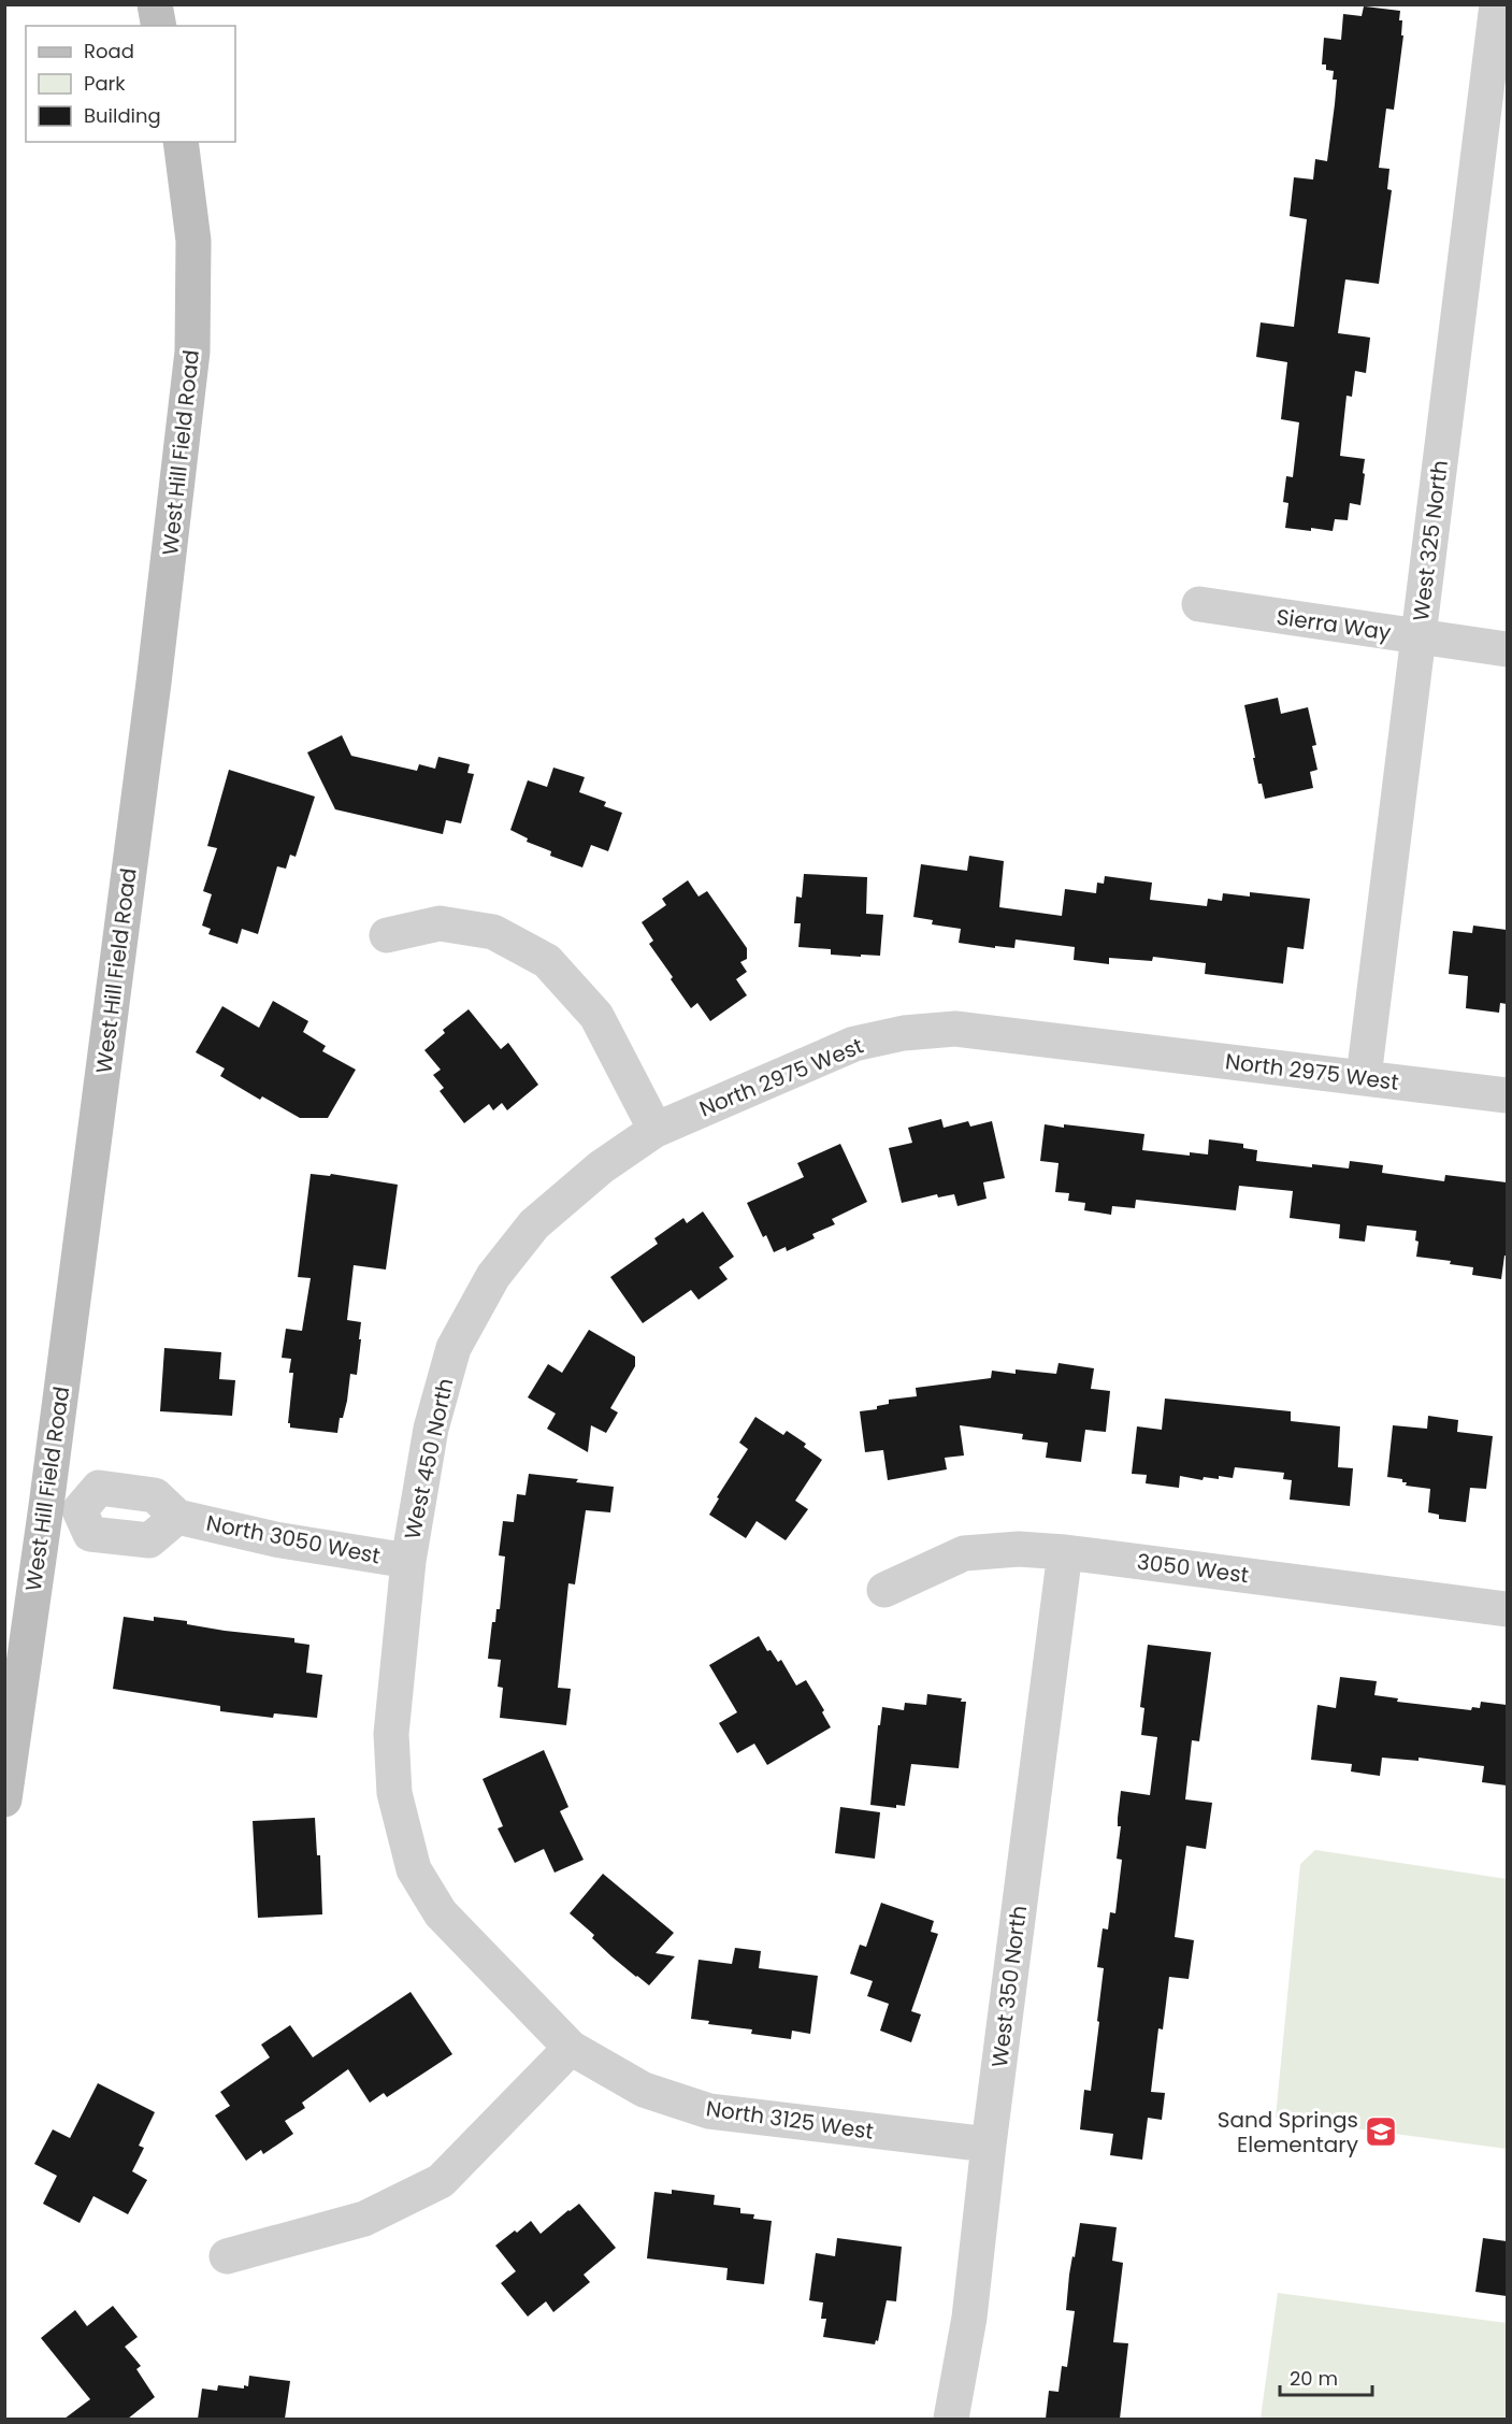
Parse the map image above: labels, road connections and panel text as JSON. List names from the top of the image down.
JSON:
{
  "streets": {
    "street": [
      "West Hill Field Road",
      "West 325 North",
      "Sierra Way",
      "North 2975 West",
      "West 450 North",
      "North 3050 West",
      "3050 West",
      "West 350 North",
      "North 3125 West"
    ]
  },
  "crossings": [
    ["West Hill Field Road", "North 3050 West"],
    ["West 325 North", "Sierra Way"],
    ["West 325 North", "North 2975 West"],
    ["North 2975 West", "West 450 North"],
    ["West 450 North", "North 3050 West"],
    ["West 450 North", "North 3125 West"],
    ["3050 West", "West 350 North"],
    ["West 350 North", "North 3125 West"]
  ],
  "places": {
    "school or university": ["Sand Springs Elementary"]
  },
  "legend": ["Road", "Park", "Building"],
  "scale_bar": "20 m"
}
